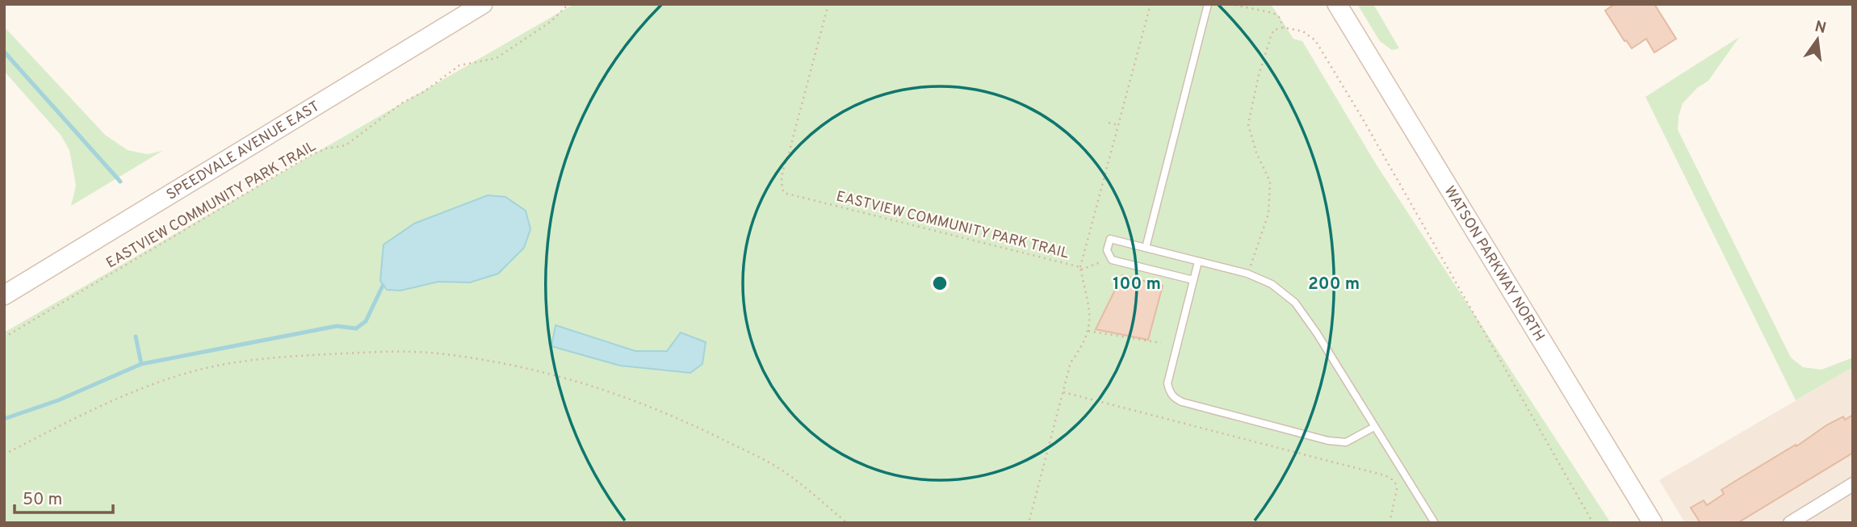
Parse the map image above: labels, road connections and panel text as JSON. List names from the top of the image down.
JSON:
{
  "streets": {
    "main road": ["SPEEDVALE AVENUE EAST", "WATSON PARKWAY NORTH"],
    "path": ["EASTVIEW COMMUNITY PARK TRAIL"]
  },
  "scale_bar": "50 m",
  "north": "top",
  "rings": ["100 m", "200 m"]
}
